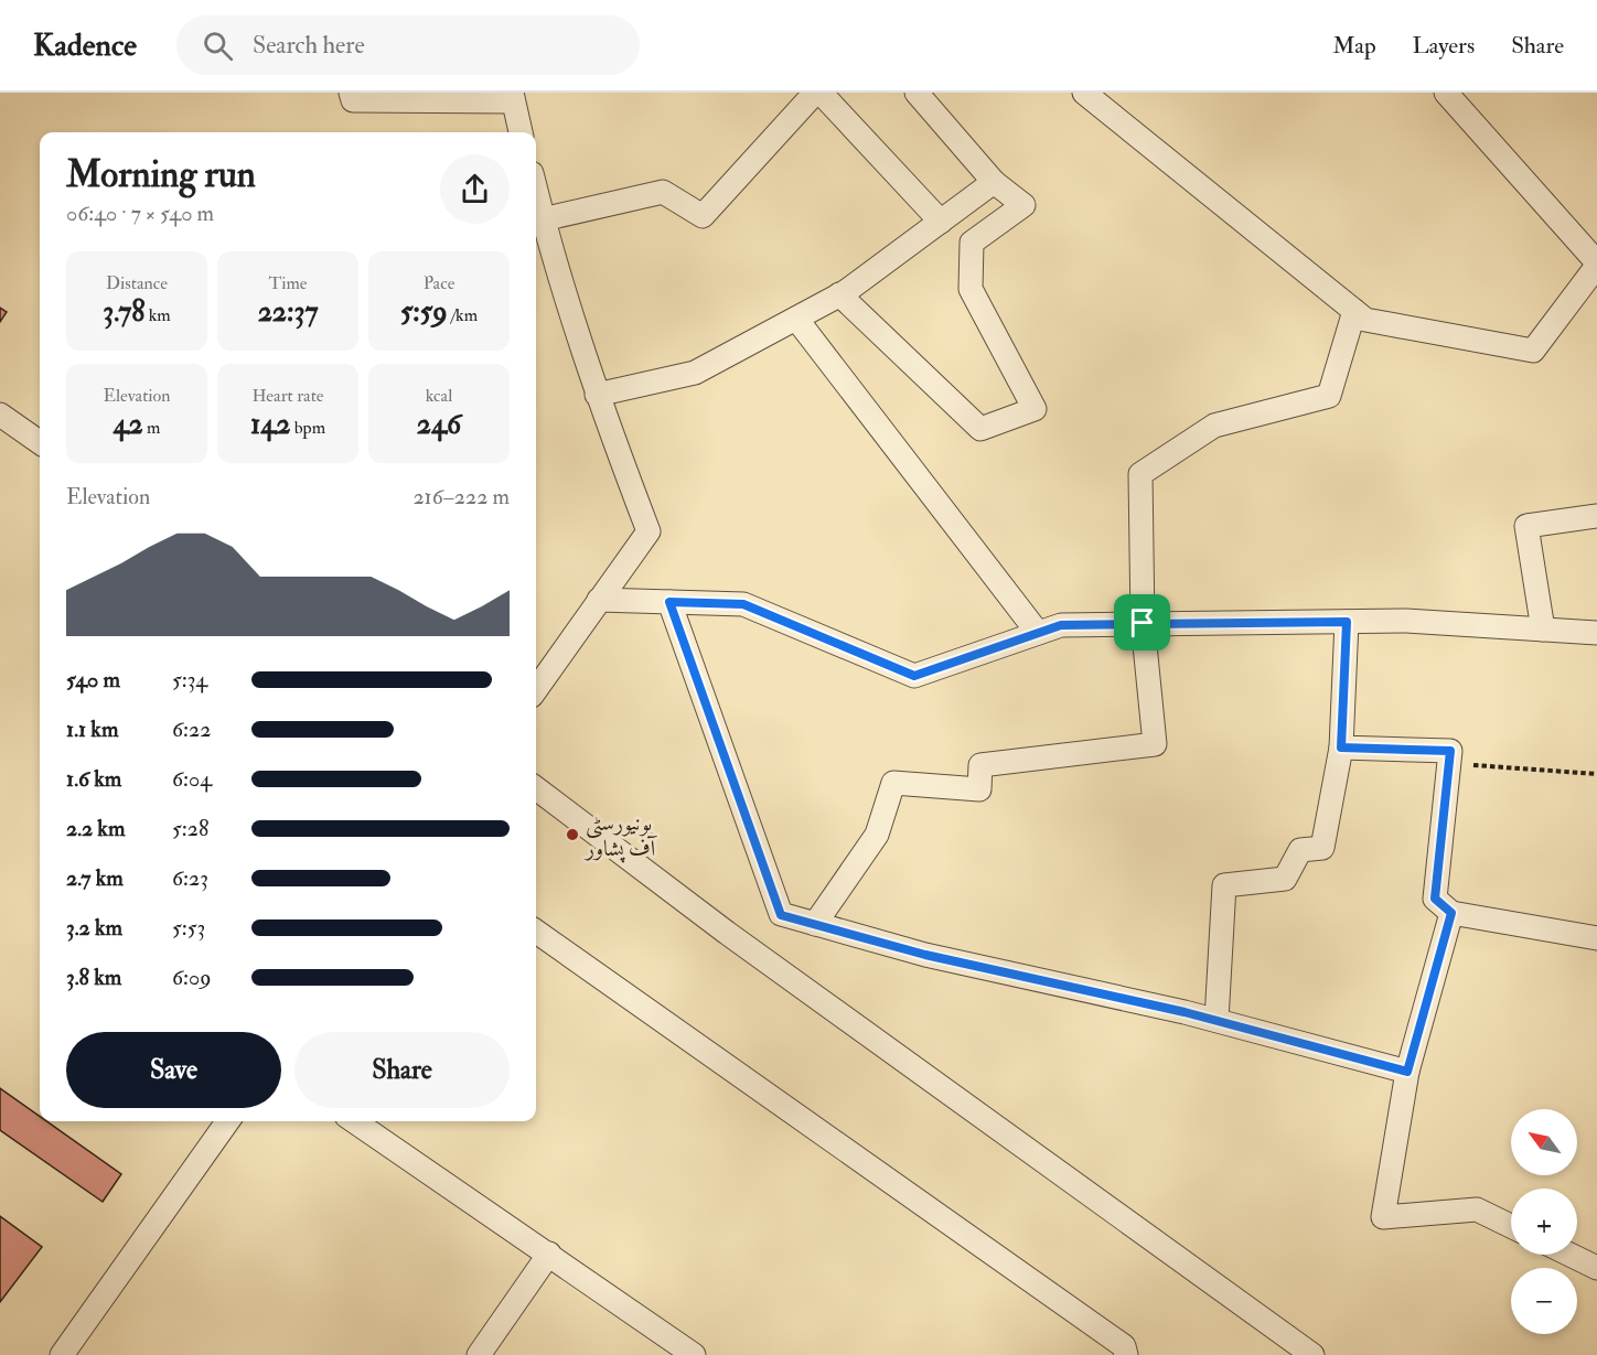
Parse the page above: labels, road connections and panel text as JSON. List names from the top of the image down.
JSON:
{
  "places": ["یونیورسٹی آف پشاور"],
  "north": "top left",
  "page": {
    "header": "Kadence",
    "search": "Search here",
    "nav": ["Map", "Layers", "Share"],
    "heading": ["Morning run", "06:40 · 7 × 540 m"],
    "stats": [
      ["Distance", "3.78 km"],
      ["Time", "22:37"],
      ["Pace", "5:59 /km"],
      ["Elevation", "42 m"],
      ["Heart rate", "142 bpm"],
      ["kcal", "246"]
    ],
    "chart": ["Elevation", "216–222 m"],
    "list": [
      {
        "name": "540 m",
        "note": "5:34"
      },
      {
        "name": "1.1 km",
        "note": "6:22"
      },
      {
        "name": "1.6 km",
        "note": "6:04"
      },
      {
        "name": "2.2 km",
        "note": "5:28"
      },
      {
        "name": "2.7 km",
        "note": "6:23"
      },
      {
        "name": "3.2 km",
        "note": "5:53"
      },
      {
        "name": "3.8 km",
        "note": "6:09"
      }
    ],
    "buttons": ["Save", "Share"],
    "map_buttons": ["+", "−"]
  }
}
